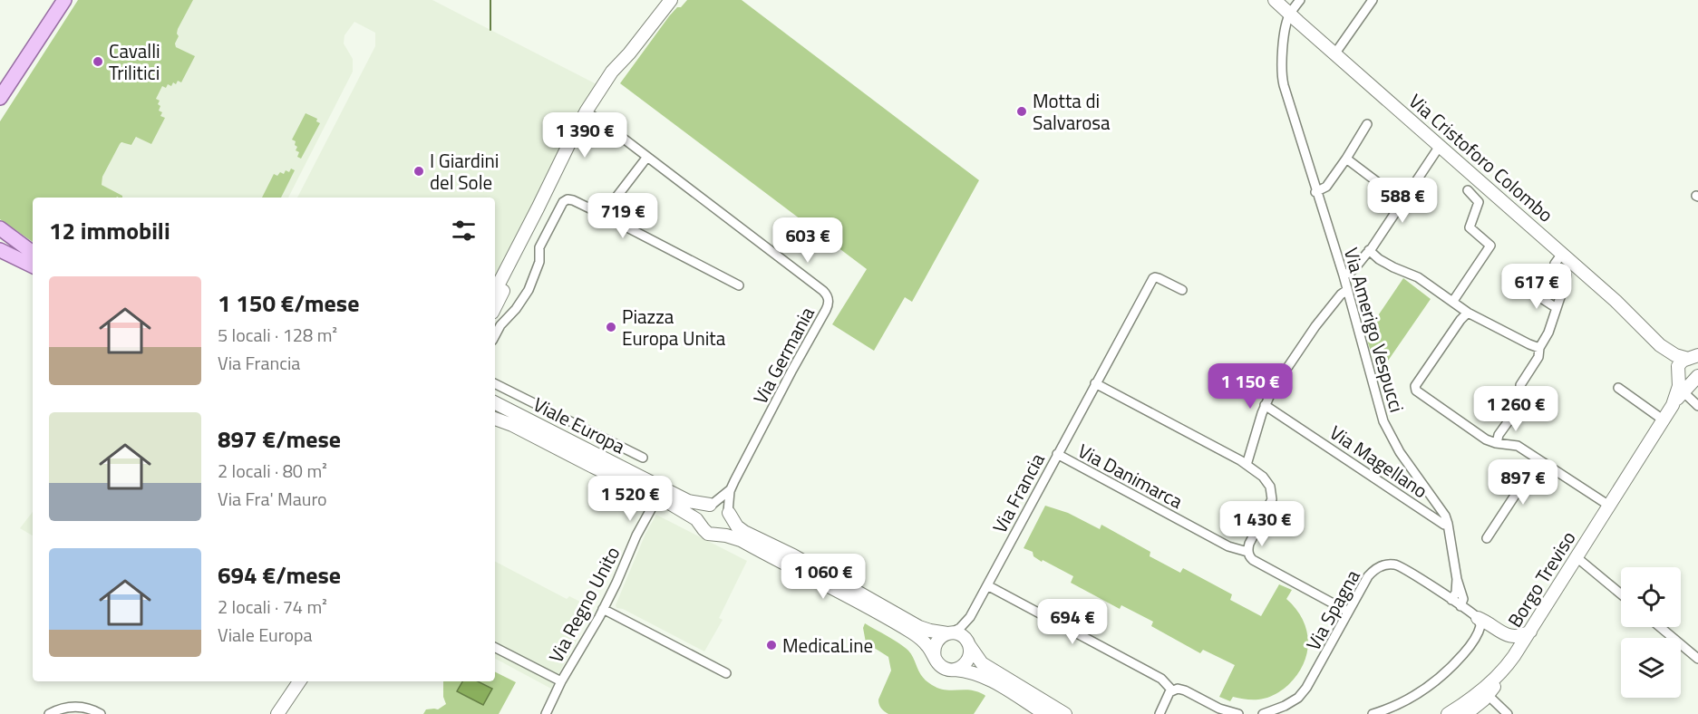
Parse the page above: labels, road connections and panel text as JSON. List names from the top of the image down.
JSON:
{
  "streets": {
    "street": [
      "Via Cristoforo Colombo",
      "Via Amerigo Vespucci",
      "Via Germania",
      "Viale Europa",
      "Via Magellano",
      "Via Danimarca",
      "Via Francia",
      "Borgo Treviso",
      "Via Regno Unito",
      "Via Spagna"
    ]
  },
  "crossings": [
    ["Via Cristoforo Colombo", "Via Amerigo Vespucci"],
    ["Via Cristoforo Colombo", "Borgo Treviso"],
    ["Via Amerigo Vespucci", "Via Magellano"],
    ["Via Amerigo Vespucci", "Via Spagna"],
    ["Via Germania", "Viale Europa"],
    ["Viale Europa", "Via Francia"],
    ["Via Danimarca", "Via Francia"],
    ["Via Danimarca", "Via Spagna"]
  ],
  "places": [
    "Cavalli Trilitici",
    "Motta di Salvarosa",
    "I Giardini del Sole",
    "Piazza Europa Unita",
    "MedicaLine"
  ],
  "page": {
    "price": [
      "1 390 €",
      "588 €",
      "719 €",
      "603 €",
      "617 €",
      "1 150 €",
      "1 260 €",
      "897 €",
      "1 520 €",
      "1 430 €",
      "1 060 €",
      "694 €"
    ],
    "heading": "12 immobili",
    "list": [
      {
        "name": "1 150 €/mese",
        "note": "5 locali · 128 m² · Via Francia"
      },
      {
        "name": "897 €/mese",
        "note": "2 locali · 80 m² · Via Fra' Mauro"
      },
      {
        "name": "694 €/mese",
        "note": "2 locali · 74 m² · Viale Europa"
      }
    ]
  }
}
